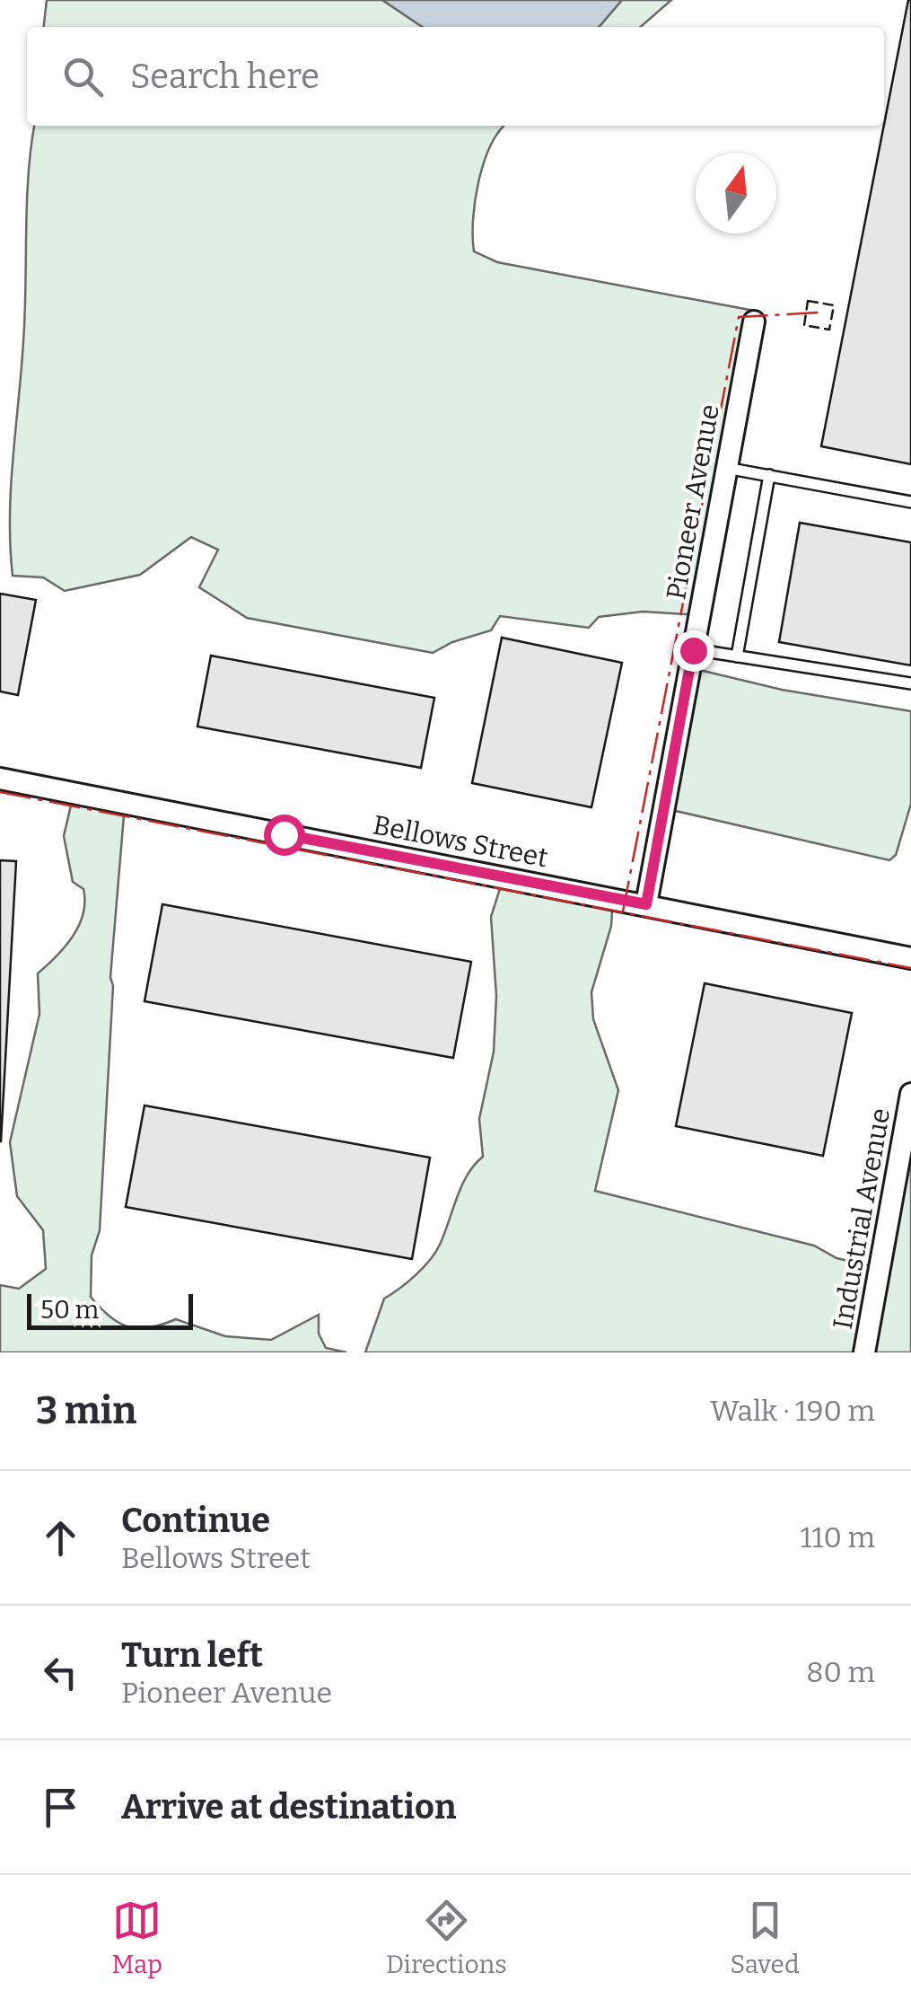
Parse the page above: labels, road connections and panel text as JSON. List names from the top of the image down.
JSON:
{
  "streets": {
    "street": ["Pioneer Avenue", "Bellows Street", "Industrial Avenue"]
  },
  "crossings": [
    ["Pioneer Avenue", "Bellows Street"]
  ],
  "scale_bar": "50 m",
  "north": "top",
  "page": {
    "search": "Search here",
    "scale": "50 m",
    "heading": ["3 min", "Walk · 190 m"],
    "list": [
      ["Continue", "Bellows Street", "110 m"],
      ["Turn left", "Pioneer Avenue", "80 m"],
      "Arrive at destination"
    ],
    "nav": ["Map", "Directions", "Saved"]
  }
}
